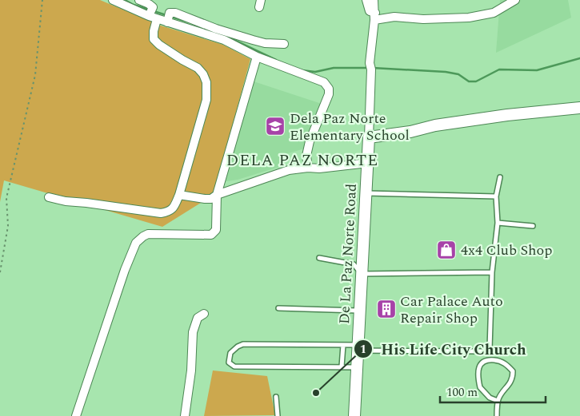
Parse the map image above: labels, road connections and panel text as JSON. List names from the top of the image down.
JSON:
{
  "streets": {
    "street": ["De La Paz Norte Road"]
  },
  "districts": ["DELA PAZ NORTE"],
  "places": {
    "school or university": ["Dela Paz Norte Elementary School"],
    "shop": ["4x4 Club Shop"],
    "building": ["Car Palace Auto Repair Shop"],
    "other": ["His Life City Church"]
  },
  "scale_bar": "100 m"
}
